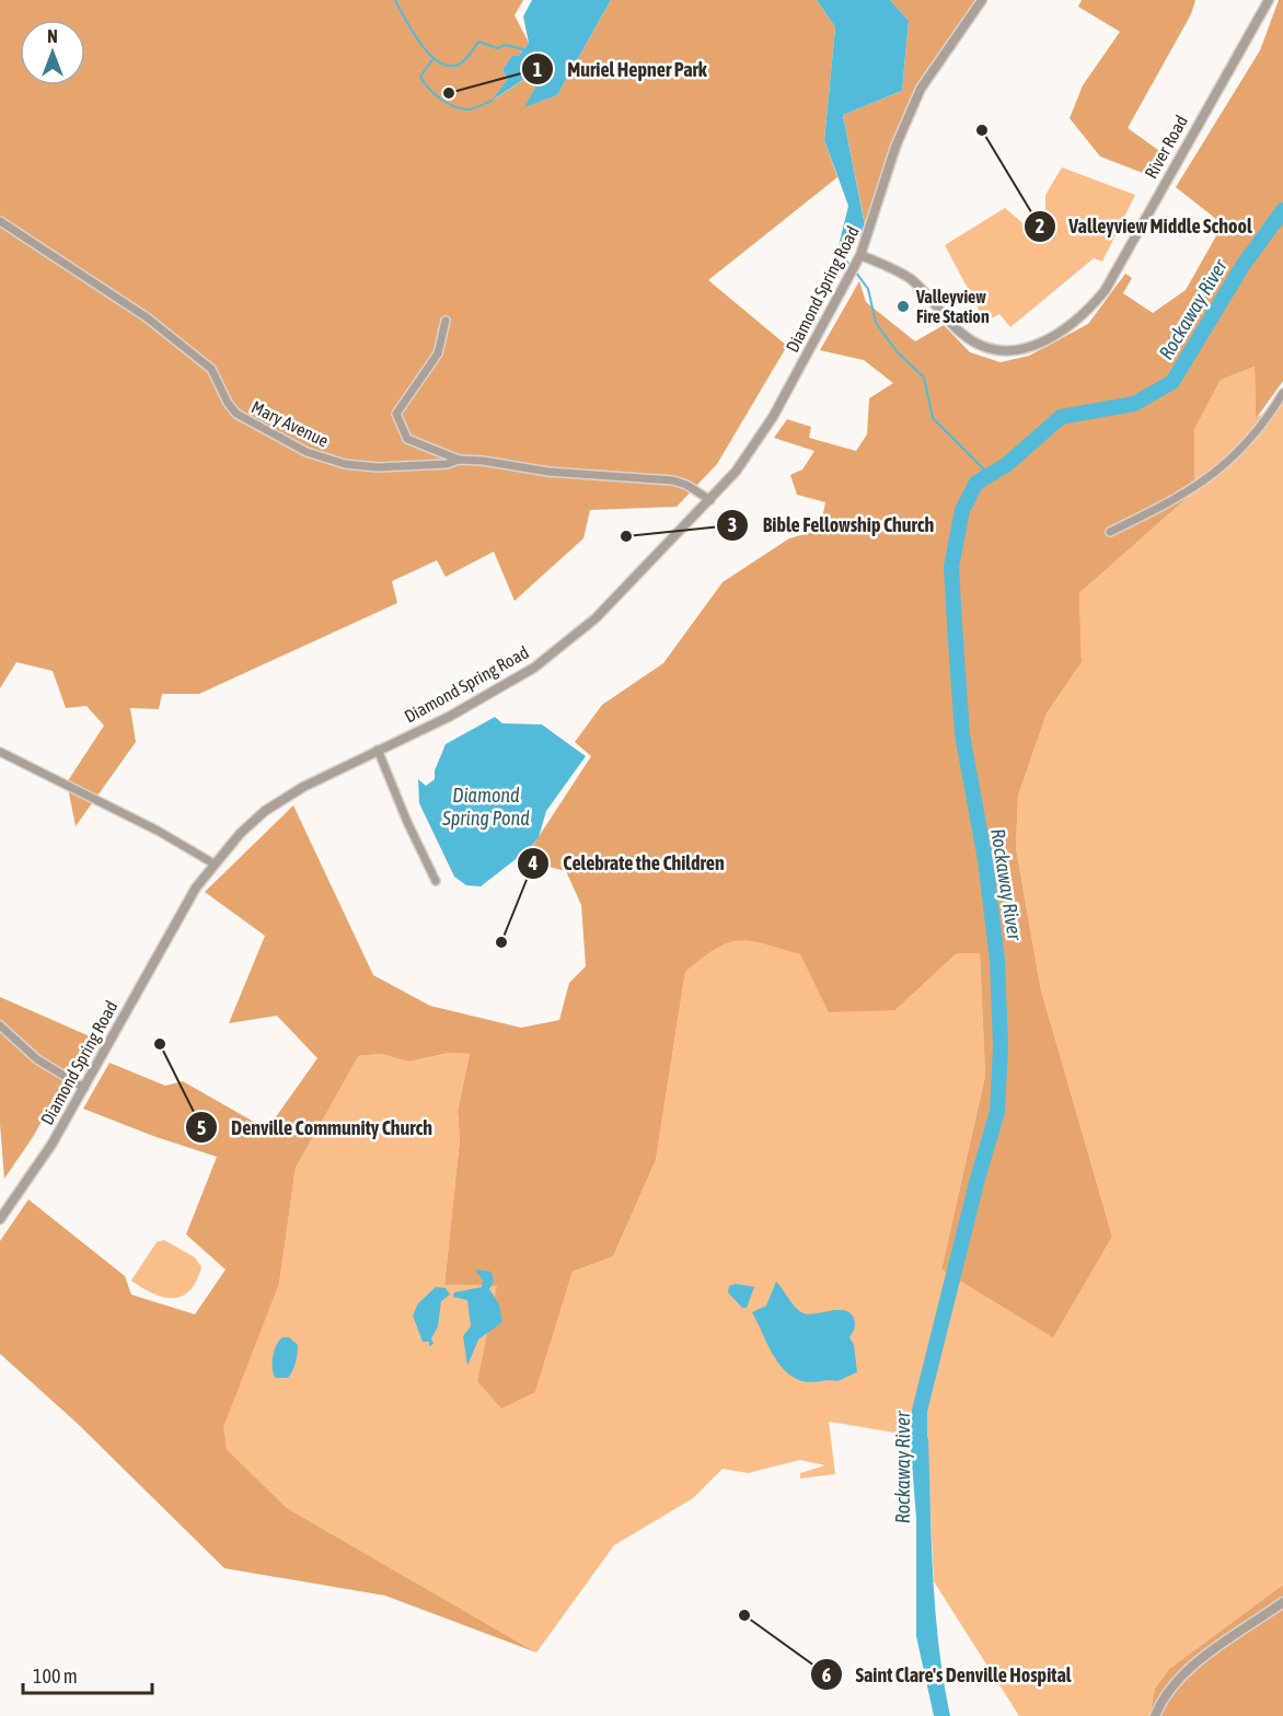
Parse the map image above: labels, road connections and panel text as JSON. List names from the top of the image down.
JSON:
{
  "streets": {
    "street": ["River Road", "Diamond Spring Road", "Mary Avenue"]
  },
  "crossings": [
    ["River Road", "Diamond Spring Road"],
    ["Diamond Spring Road", "Mary Avenue"]
  ],
  "water": ["Rockaway River", "Diamond Spring Pond"],
  "places": [
    "Muriel Hepner Park",
    "Valleyview Middle School",
    "Valleyview Fire Station",
    "Bible Fellowship Church",
    "Celebrate the Children",
    "Denville Community Church",
    "Saint Clare's Denville Hospital"
  ],
  "scale_bar": "100 m",
  "north": "top"
}
